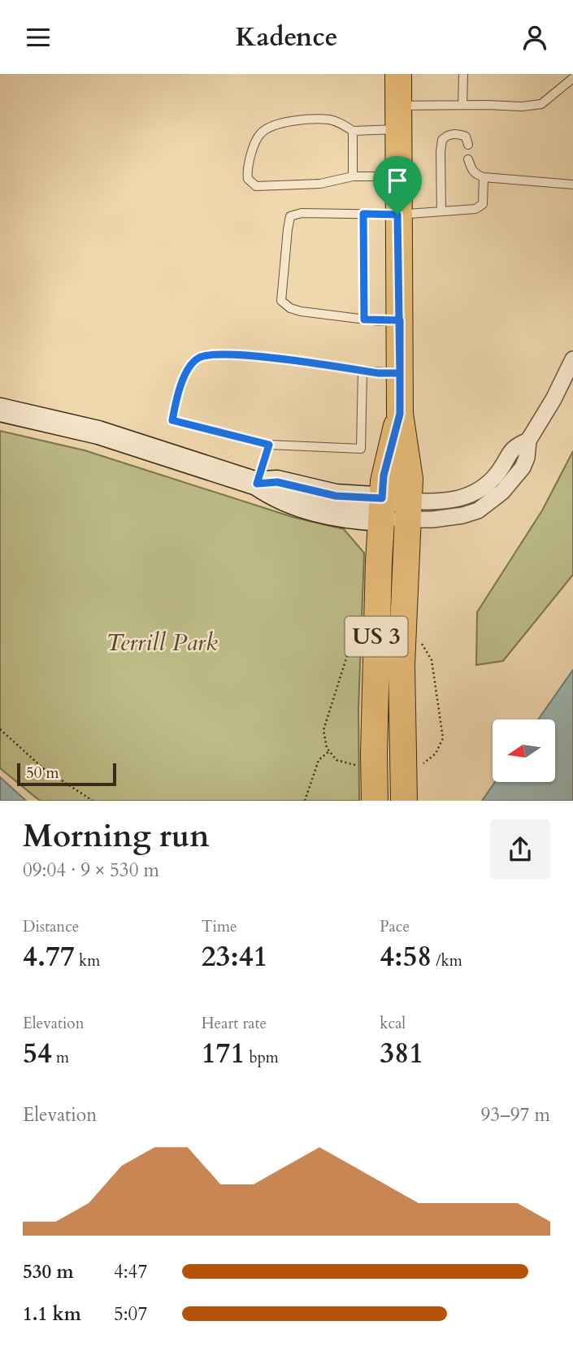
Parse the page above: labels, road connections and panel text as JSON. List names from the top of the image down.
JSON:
{
  "streets": {
    "main road": ["US 3"]
  },
  "parks": ["Terrill Park"],
  "scale_bar": "50 m",
  "north": "left",
  "page": {
    "header": "Kadence",
    "scale": "50 m",
    "heading": ["Morning run", "09:04 · 9 × 530 m"],
    "stats": [
      ["Distance", "4.77 km"],
      ["Time", "23:41"],
      ["Pace", "4:58 /km"],
      ["Elevation", "54 m"],
      ["Heart rate", "171 bpm"],
      ["kcal", "381"]
    ],
    "chart": ["Elevation", "93–97 m"],
    "list": [
      {
        "name": "530 m",
        "note": "4:47"
      },
      {
        "name": "1.1 km",
        "note": "5:07"
      }
    ]
  }
}
